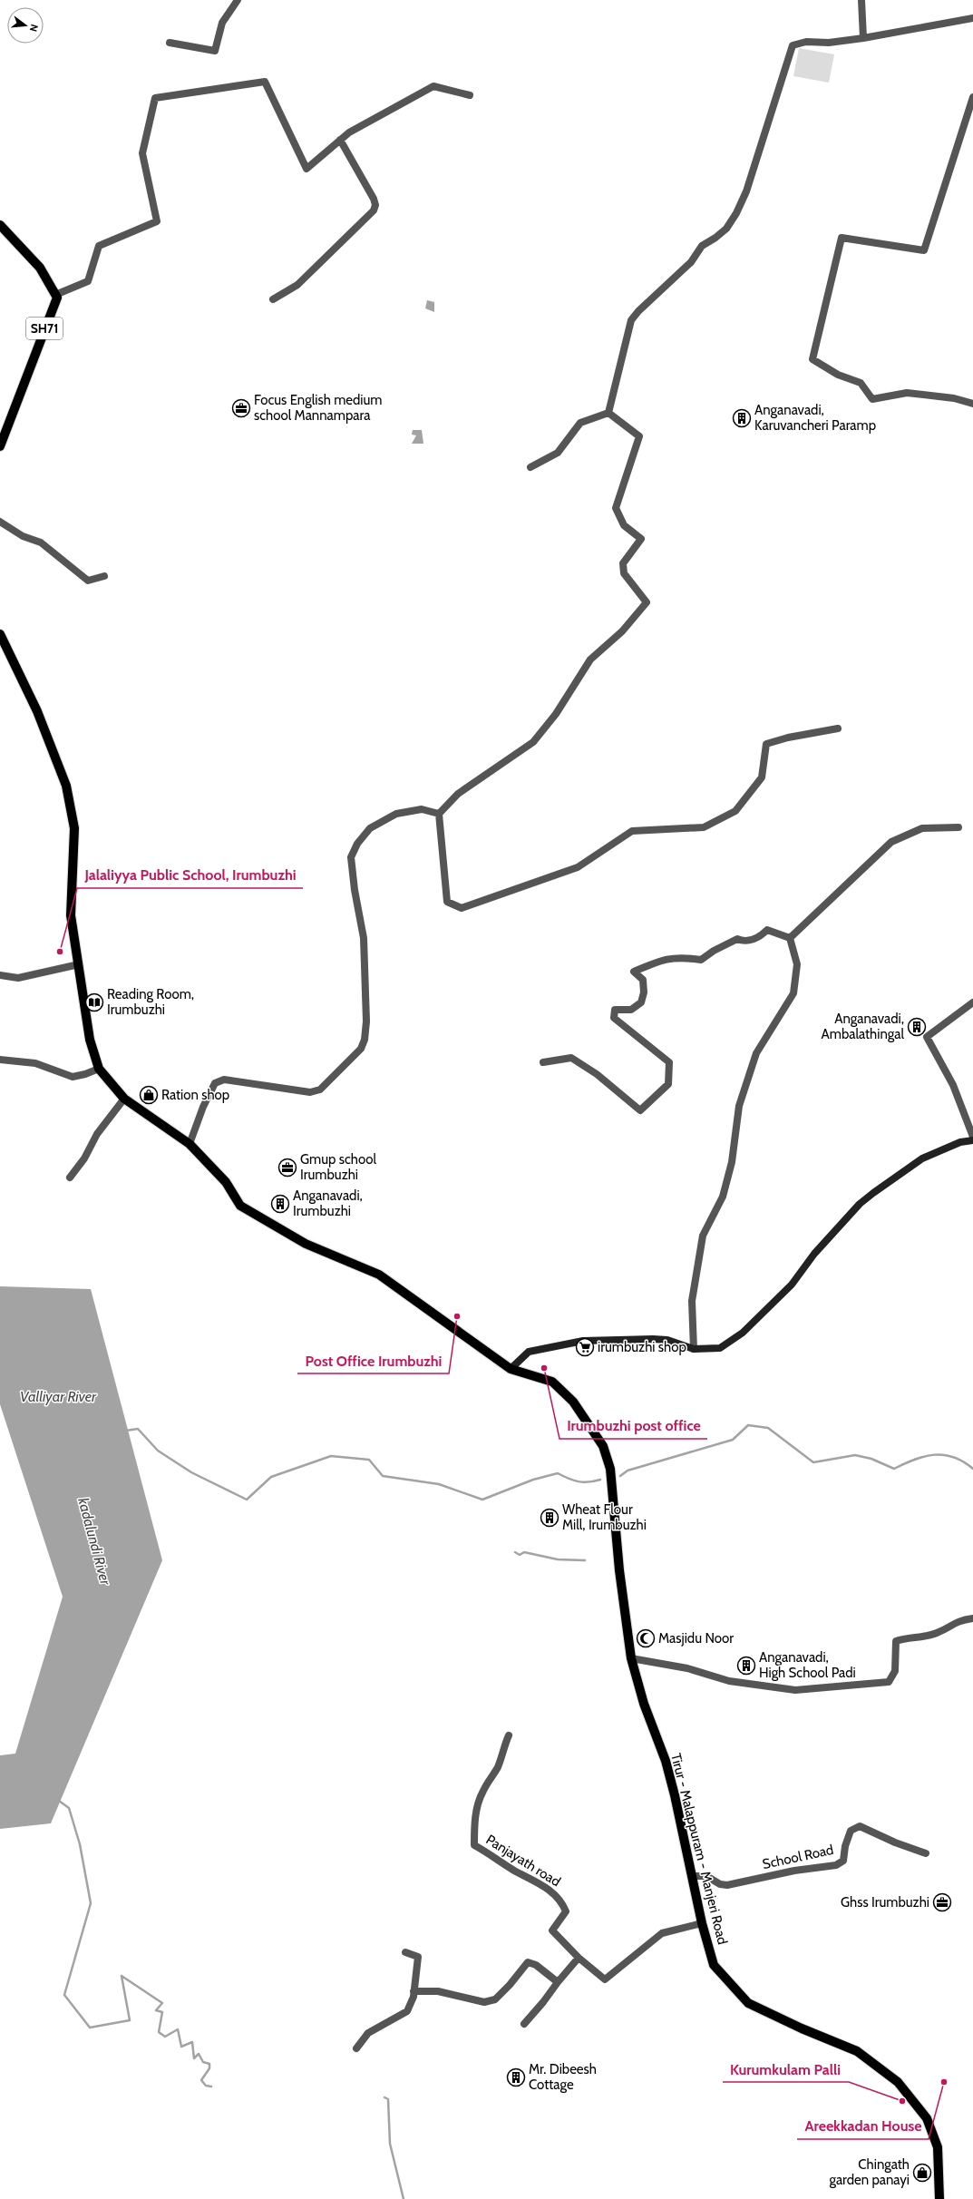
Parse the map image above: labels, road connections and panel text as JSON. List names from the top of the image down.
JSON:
{
  "streets": {
    "main road": ["SH71", "Tirur - Malappuram - Manjeri Road"],
    "street": ["School Road", "Panjayath road"]
  },
  "crossings": [
    ["Tirur - Malappuram - Manjeri Road", "School Road"],
    ["Tirur - Malappuram - Manjeri Road", "Panjayath road"]
  ],
  "water": ["Valliyar River", "kadalundi River"],
  "places": {
    "office": ["Focus English medium school Mannampara", "Gmup school Irumbuzhi", "Ghss Irumbuzhi"],
    "building": [
      "Anganavadi, Karuvancheri Paramp",
      "Anganavadi, Ambalathingal",
      "Anganavadi, Irumbuzhi",
      "Wheat Flour Mill, Irumbuzhi",
      "Anganavadi, High School Padi",
      "Mr. Dibeesh Cottage"
    ],
    "other": [
      "Jalaliyya Public School, Irumbuzhi",
      "Post Office Irumbuzhi",
      "Irumbuzhi post office",
      "Areekkadan House",
      "Kurumkulam Palli"
    ],
    "library": ["Reading Room, Irumbuzhi"],
    "shop": ["Ration shop", "Chingath garden panayi"],
    "supermarket": ["irumbuzhi shop"],
    "mosque": ["Masjidu Noor"]
  },
  "north": "right"
}
